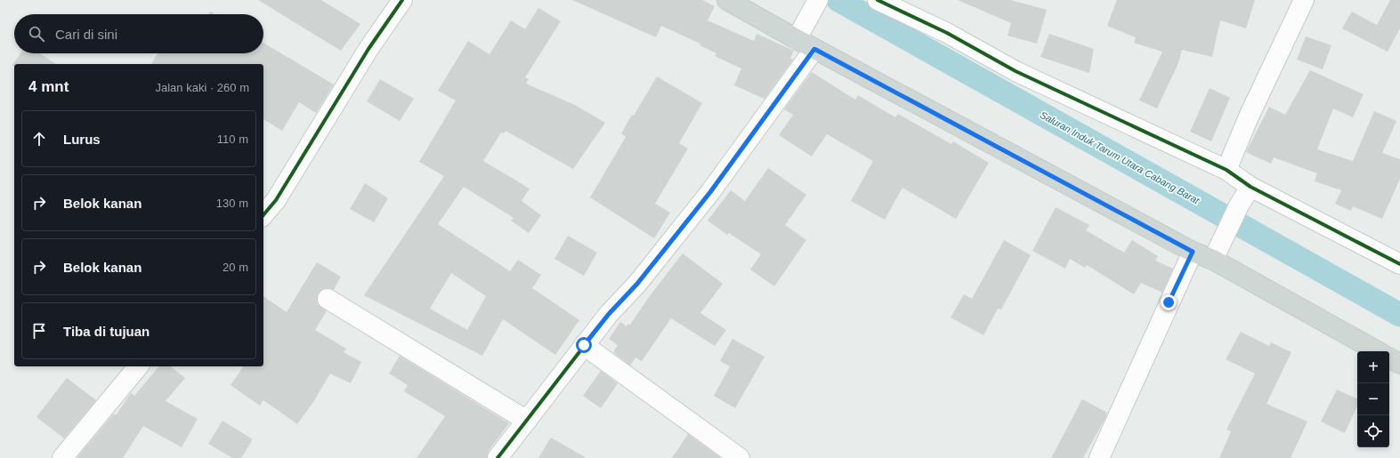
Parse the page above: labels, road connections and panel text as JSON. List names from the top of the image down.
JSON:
{
  "water": ["Saluran Induk Tarum Utara Cabang Barat"],
  "page": {
    "search": "Cari di sini",
    "heading": ["4 mnt", "Jalan kaki · 260 m"],
    "list": [
      ["Lurus", "110 m"],
      ["Belok kanan", "130 m"],
      ["Belok kanan", "20 m"],
      "Tiba di tujuan"
    ],
    "map_buttons": ["+", "−"]
  }
}
